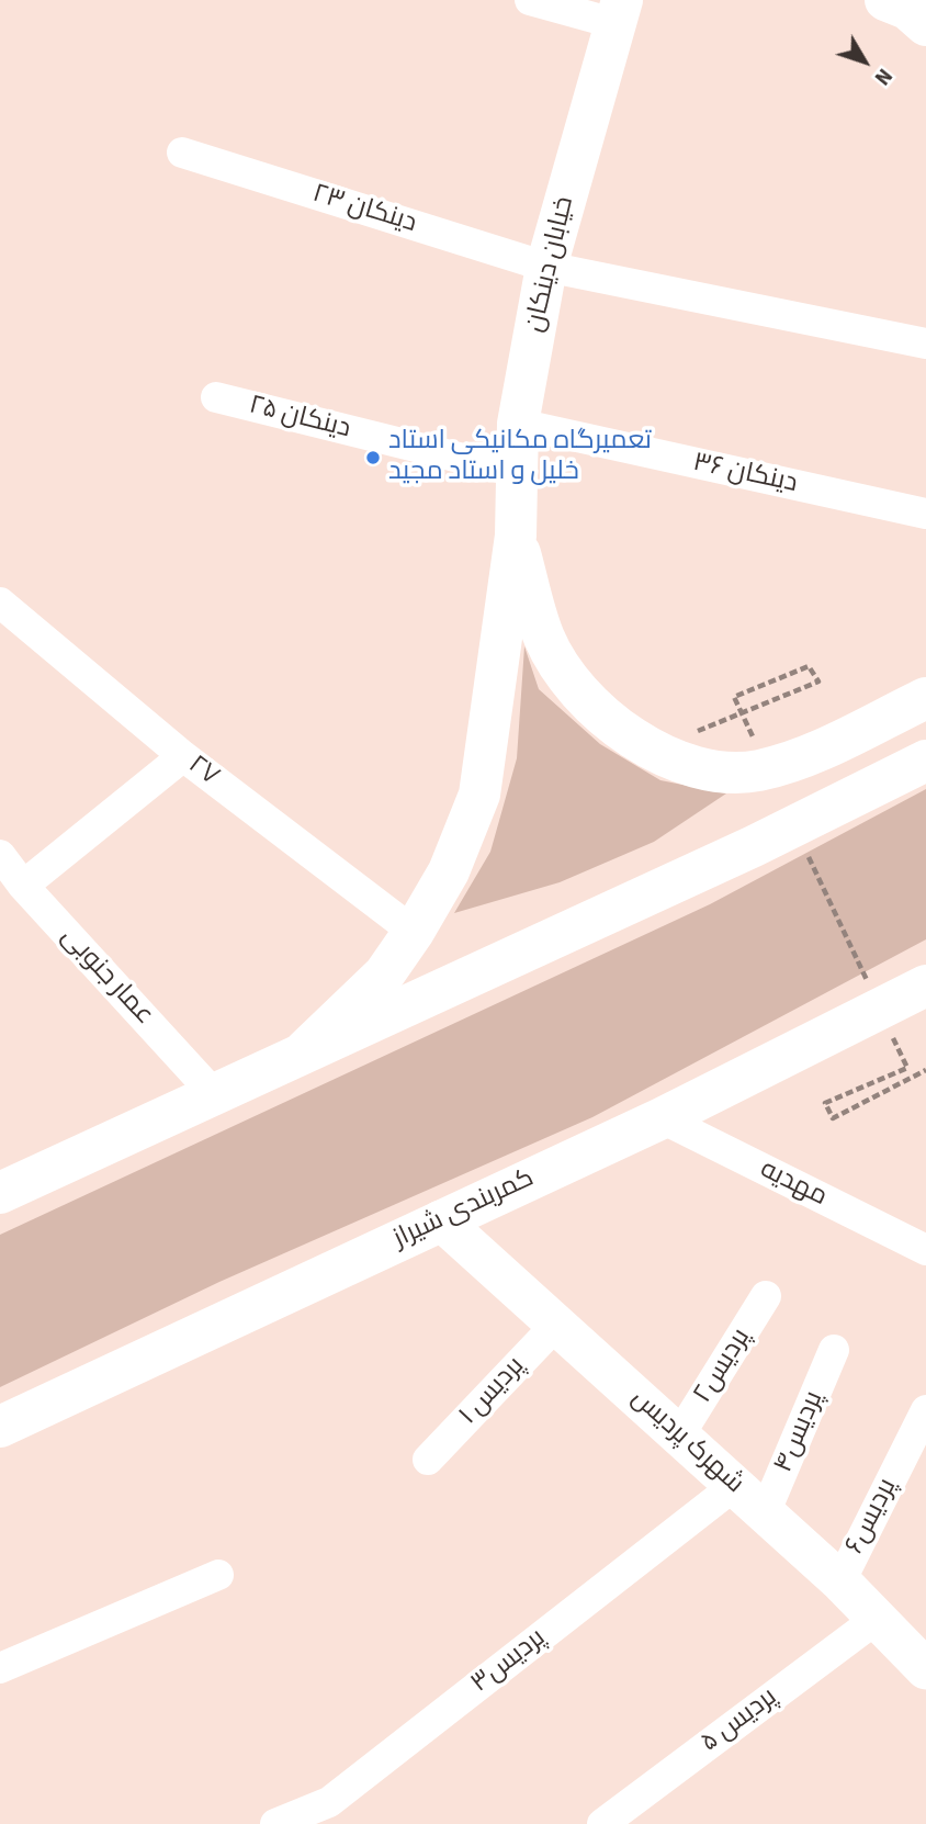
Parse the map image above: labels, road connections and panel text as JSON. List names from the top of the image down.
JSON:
{
  "streets": {
    "main road": ["خیابان دینکان", "کمربندی شیراز"],
    "street": [
      "۲۳ دینکان",
      "۲۵ دینکان",
      "۳۶ دینکان",
      "۲۷",
      "عمار جنوبی",
      "مهدیه",
      "پردیس۲",
      "پردیس ۱",
      "پردیس۴",
      "شهرک پردیس",
      "پردیس۶",
      "پردیس۳",
      "پردیس ۵"
    ]
  },
  "crossings": [
    ["۲۳ دینکان", "خیابان دینکان"],
    ["خیابان دینکان", "۲۵ دینکان"],
    ["خیابان دینکان", "۳۶ دینکان"],
    ["مهدیه", "کمربندی شیراز"],
    ["کمربندی شیراز", "شهرک پردیس"],
    ["پردیس۲", "شهرک پردیس"],
    ["پردیس ۱", "شهرک پردیس"],
    ["پردیس۴", "شهرک پردیس"],
    ["شهرک پردیس", "پردیس۶"],
    ["شهرک پردیس", "پردیس۳"],
    ["شهرک پردیس", "پردیس ۵"]
  ],
  "places": ["تعمیرگاه مکانیکی استاد خلیل و استاد مجید"],
  "north": "bottom right"
}
